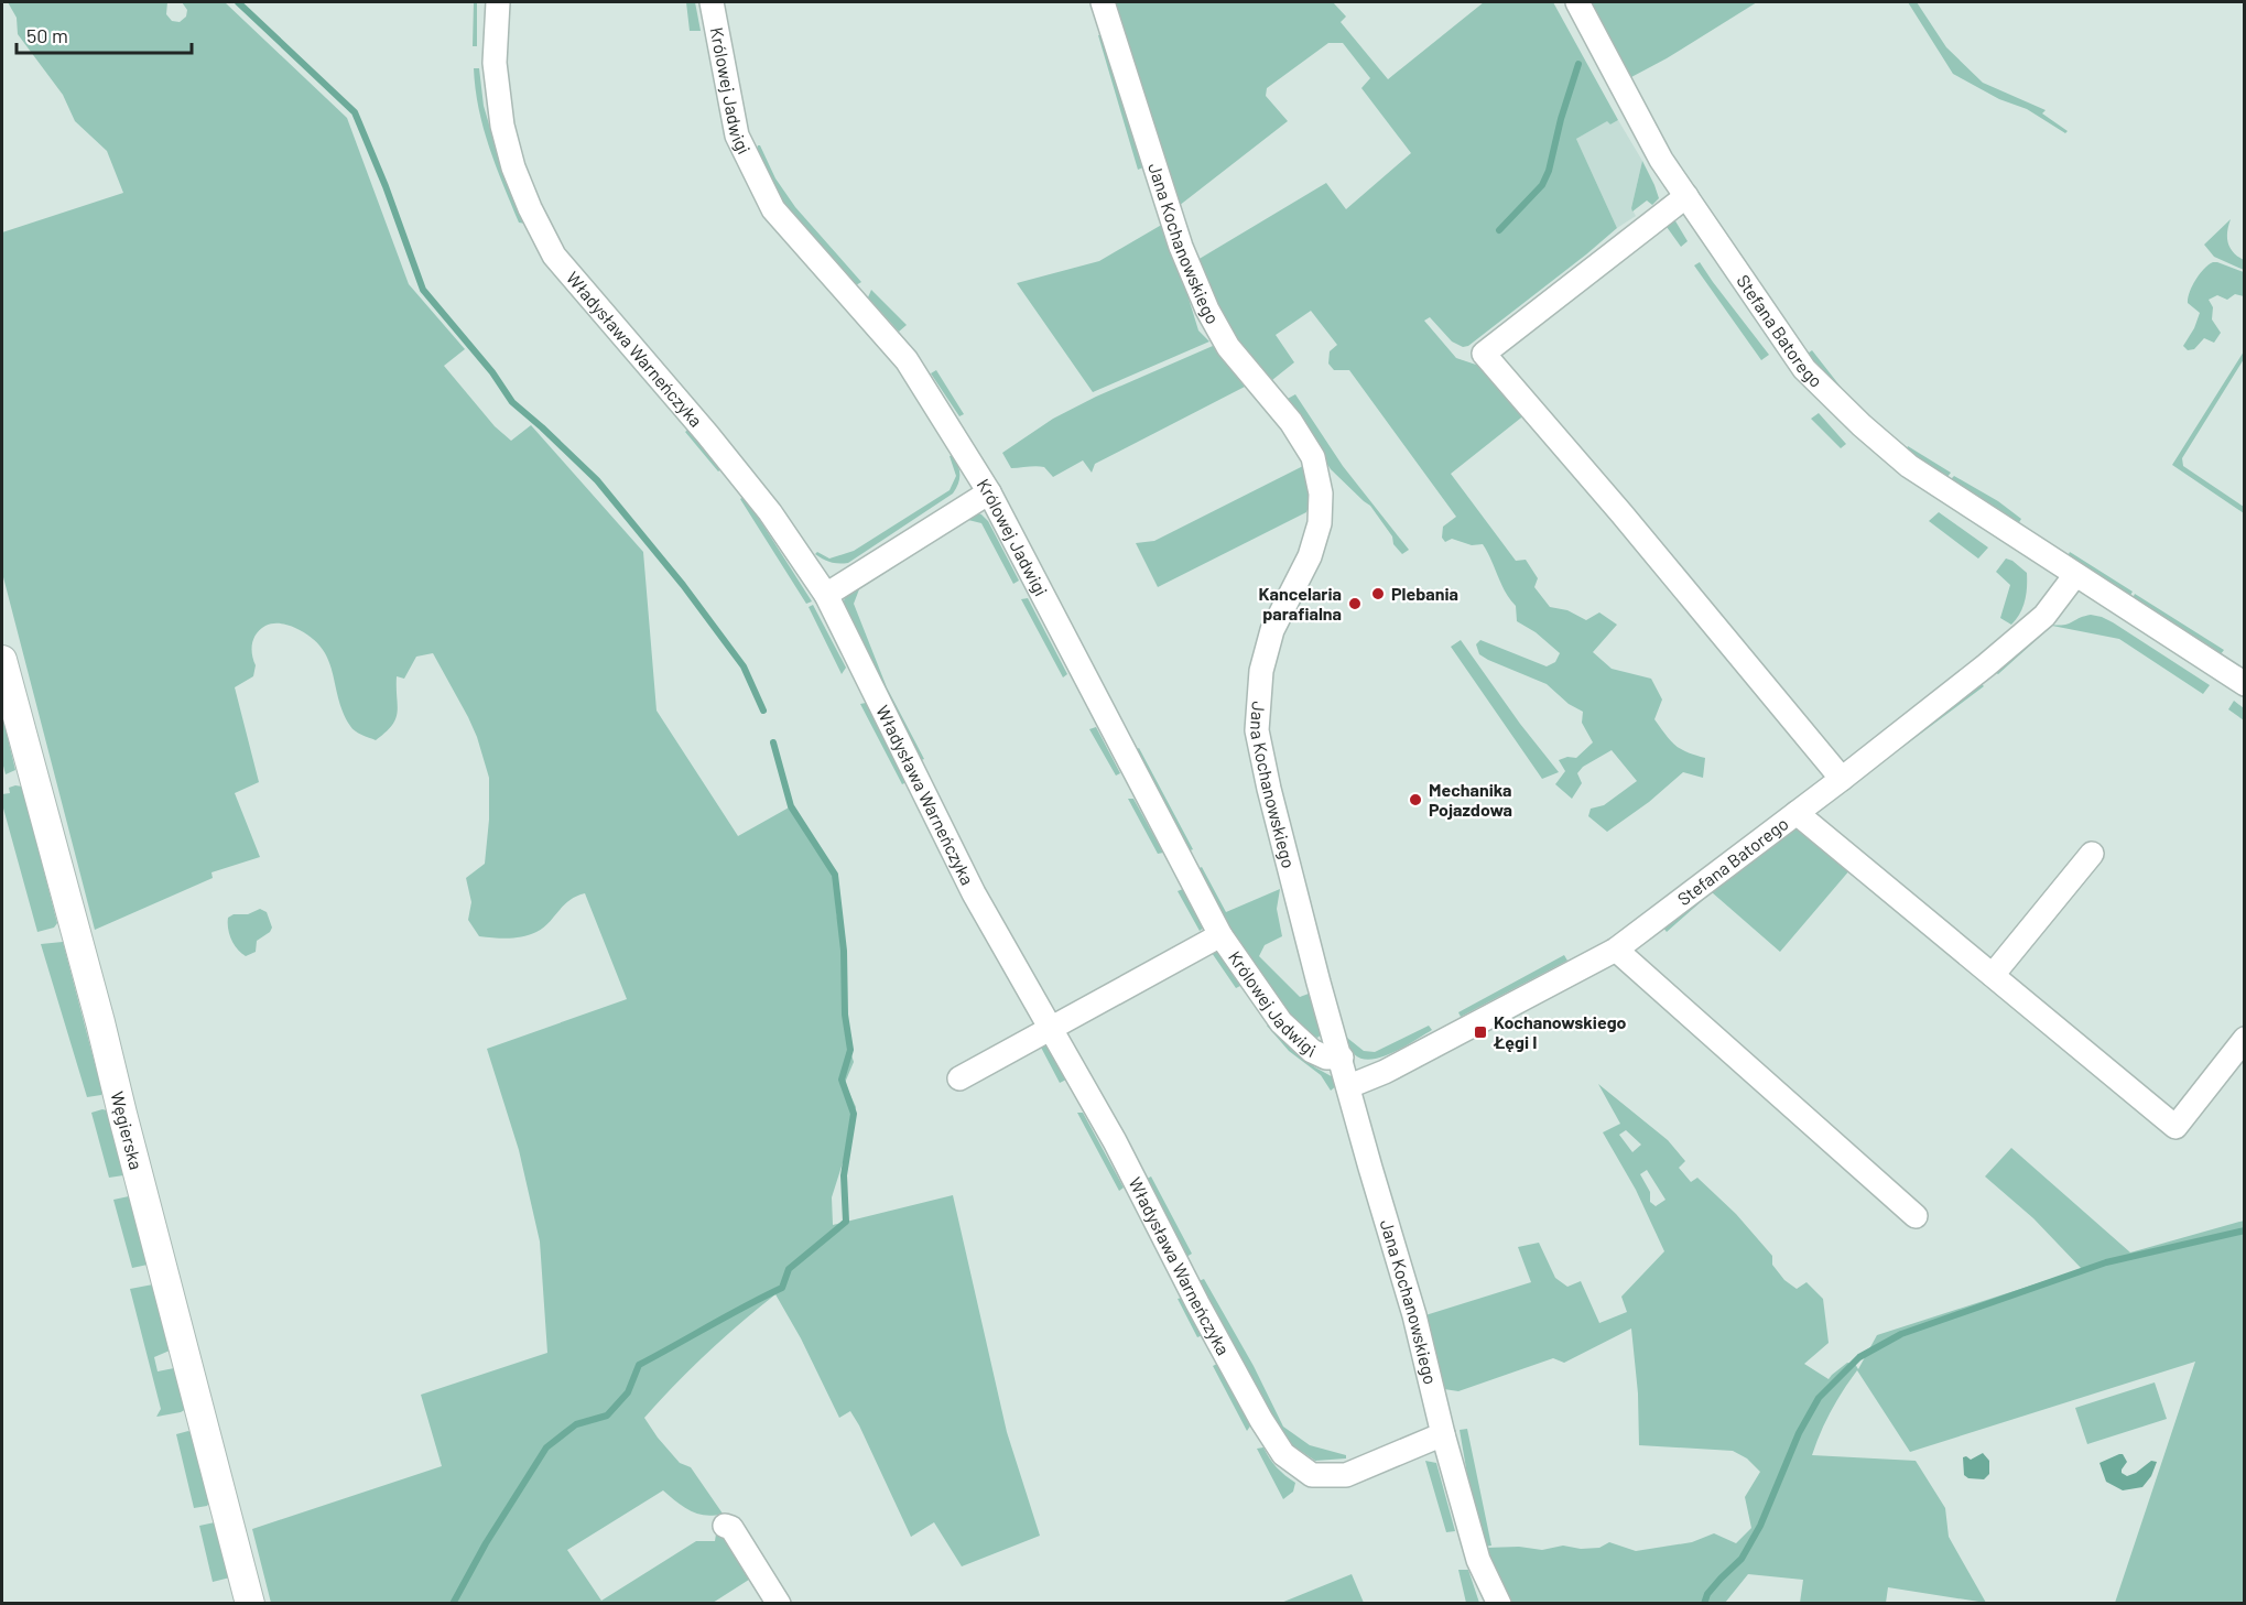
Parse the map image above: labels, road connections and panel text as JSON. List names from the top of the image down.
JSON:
{
  "streets": {
    "main road": ["Węgierska"],
    "street": [
      "Królowej Jadwigi",
      "Jana Kochanowskiego",
      "Stefana Batorego",
      "Władysława Warneńczyka"
    ]
  },
  "crossings": [
    ["Królowej Jadwigi", "Jana Kochanowskiego"],
    ["Jana Kochanowskiego", "Stefana Batorego"],
    ["Jana Kochanowskiego", "Władysława Warneńczyka"]
  ],
  "places": {
    "other": ["Plebania", "Kancelaria parafialna", "Mechanika Pojazdowa"],
    "transit": ["Kochanowskiego Łęgi I"]
  },
  "scale_bar": "50 m"
}
